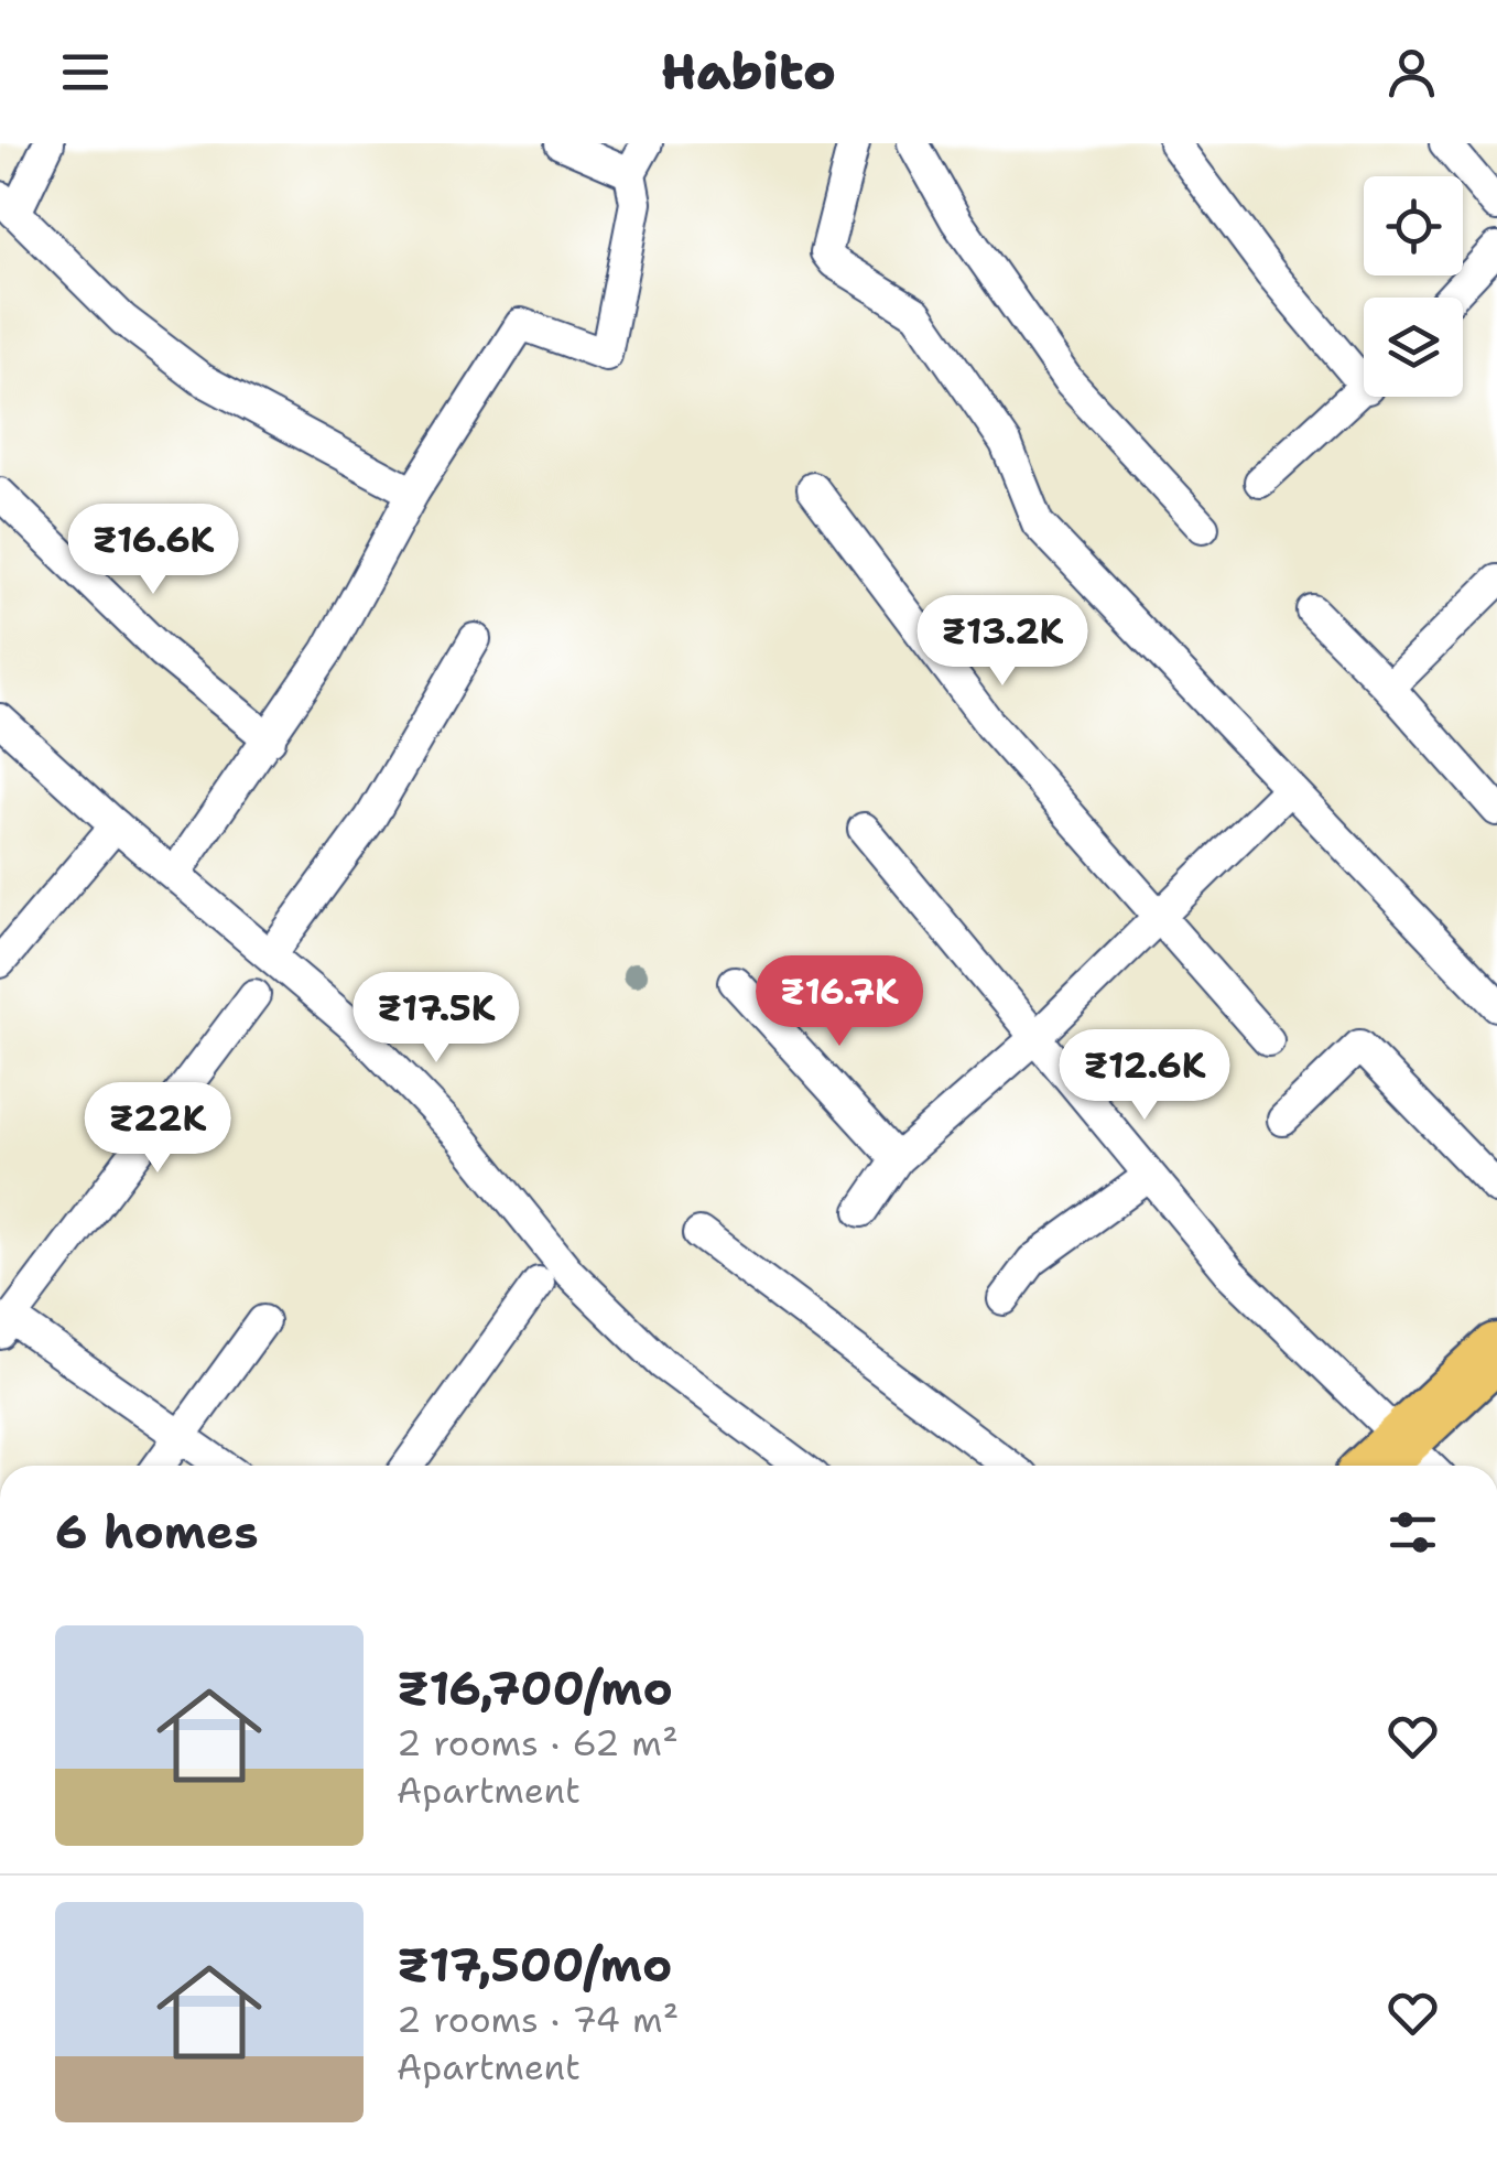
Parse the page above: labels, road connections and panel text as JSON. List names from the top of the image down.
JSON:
{
  "page": {
    "header": "Habito",
    "price": [
      "₹16.6K",
      "₹13.2K",
      "₹16.7K",
      "₹17.5K",
      "₹12.6K",
      "₹22K"
    ],
    "heading": "6 homes",
    "list": [
      {
        "name": "₹16,700/mo",
        "note": "2 rooms · 62 m² · Apartment"
      },
      {
        "name": "₹17,500/mo",
        "note": "2 rooms · 74 m² · Apartment"
      }
    ]
  }
}
